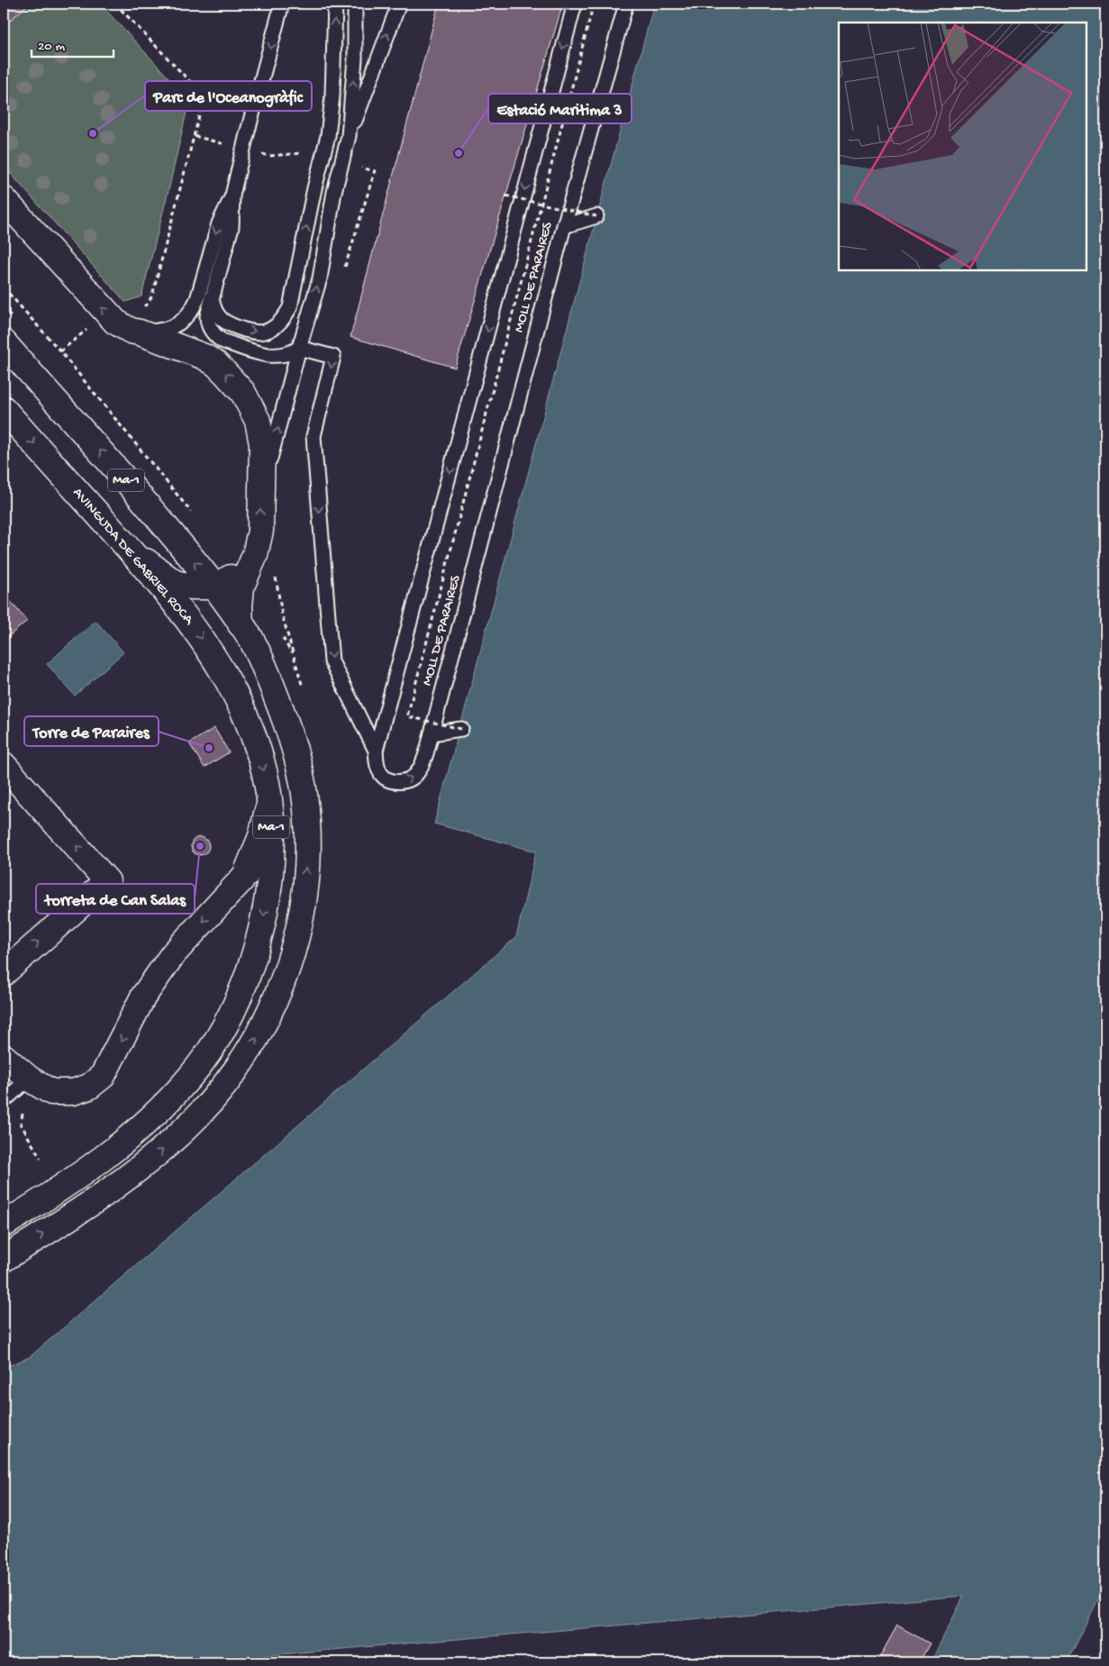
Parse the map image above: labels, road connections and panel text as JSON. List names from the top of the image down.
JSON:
{
  "streets": {
    "main road": ["Ma-1", "AVINGUDA DE GABRIEL ROCA"],
    "lane": ["MOLL DE PARAIRES"]
  },
  "one_way": ["AVINGUDA DE GABRIEL ROCA"],
  "places": [
    "Parc de l'Oceanogràfic",
    "Estació Maritima 3",
    "Torre de Paraires",
    "torreta de Can Salas"
  ],
  "scale_bar": "20 m"
}
